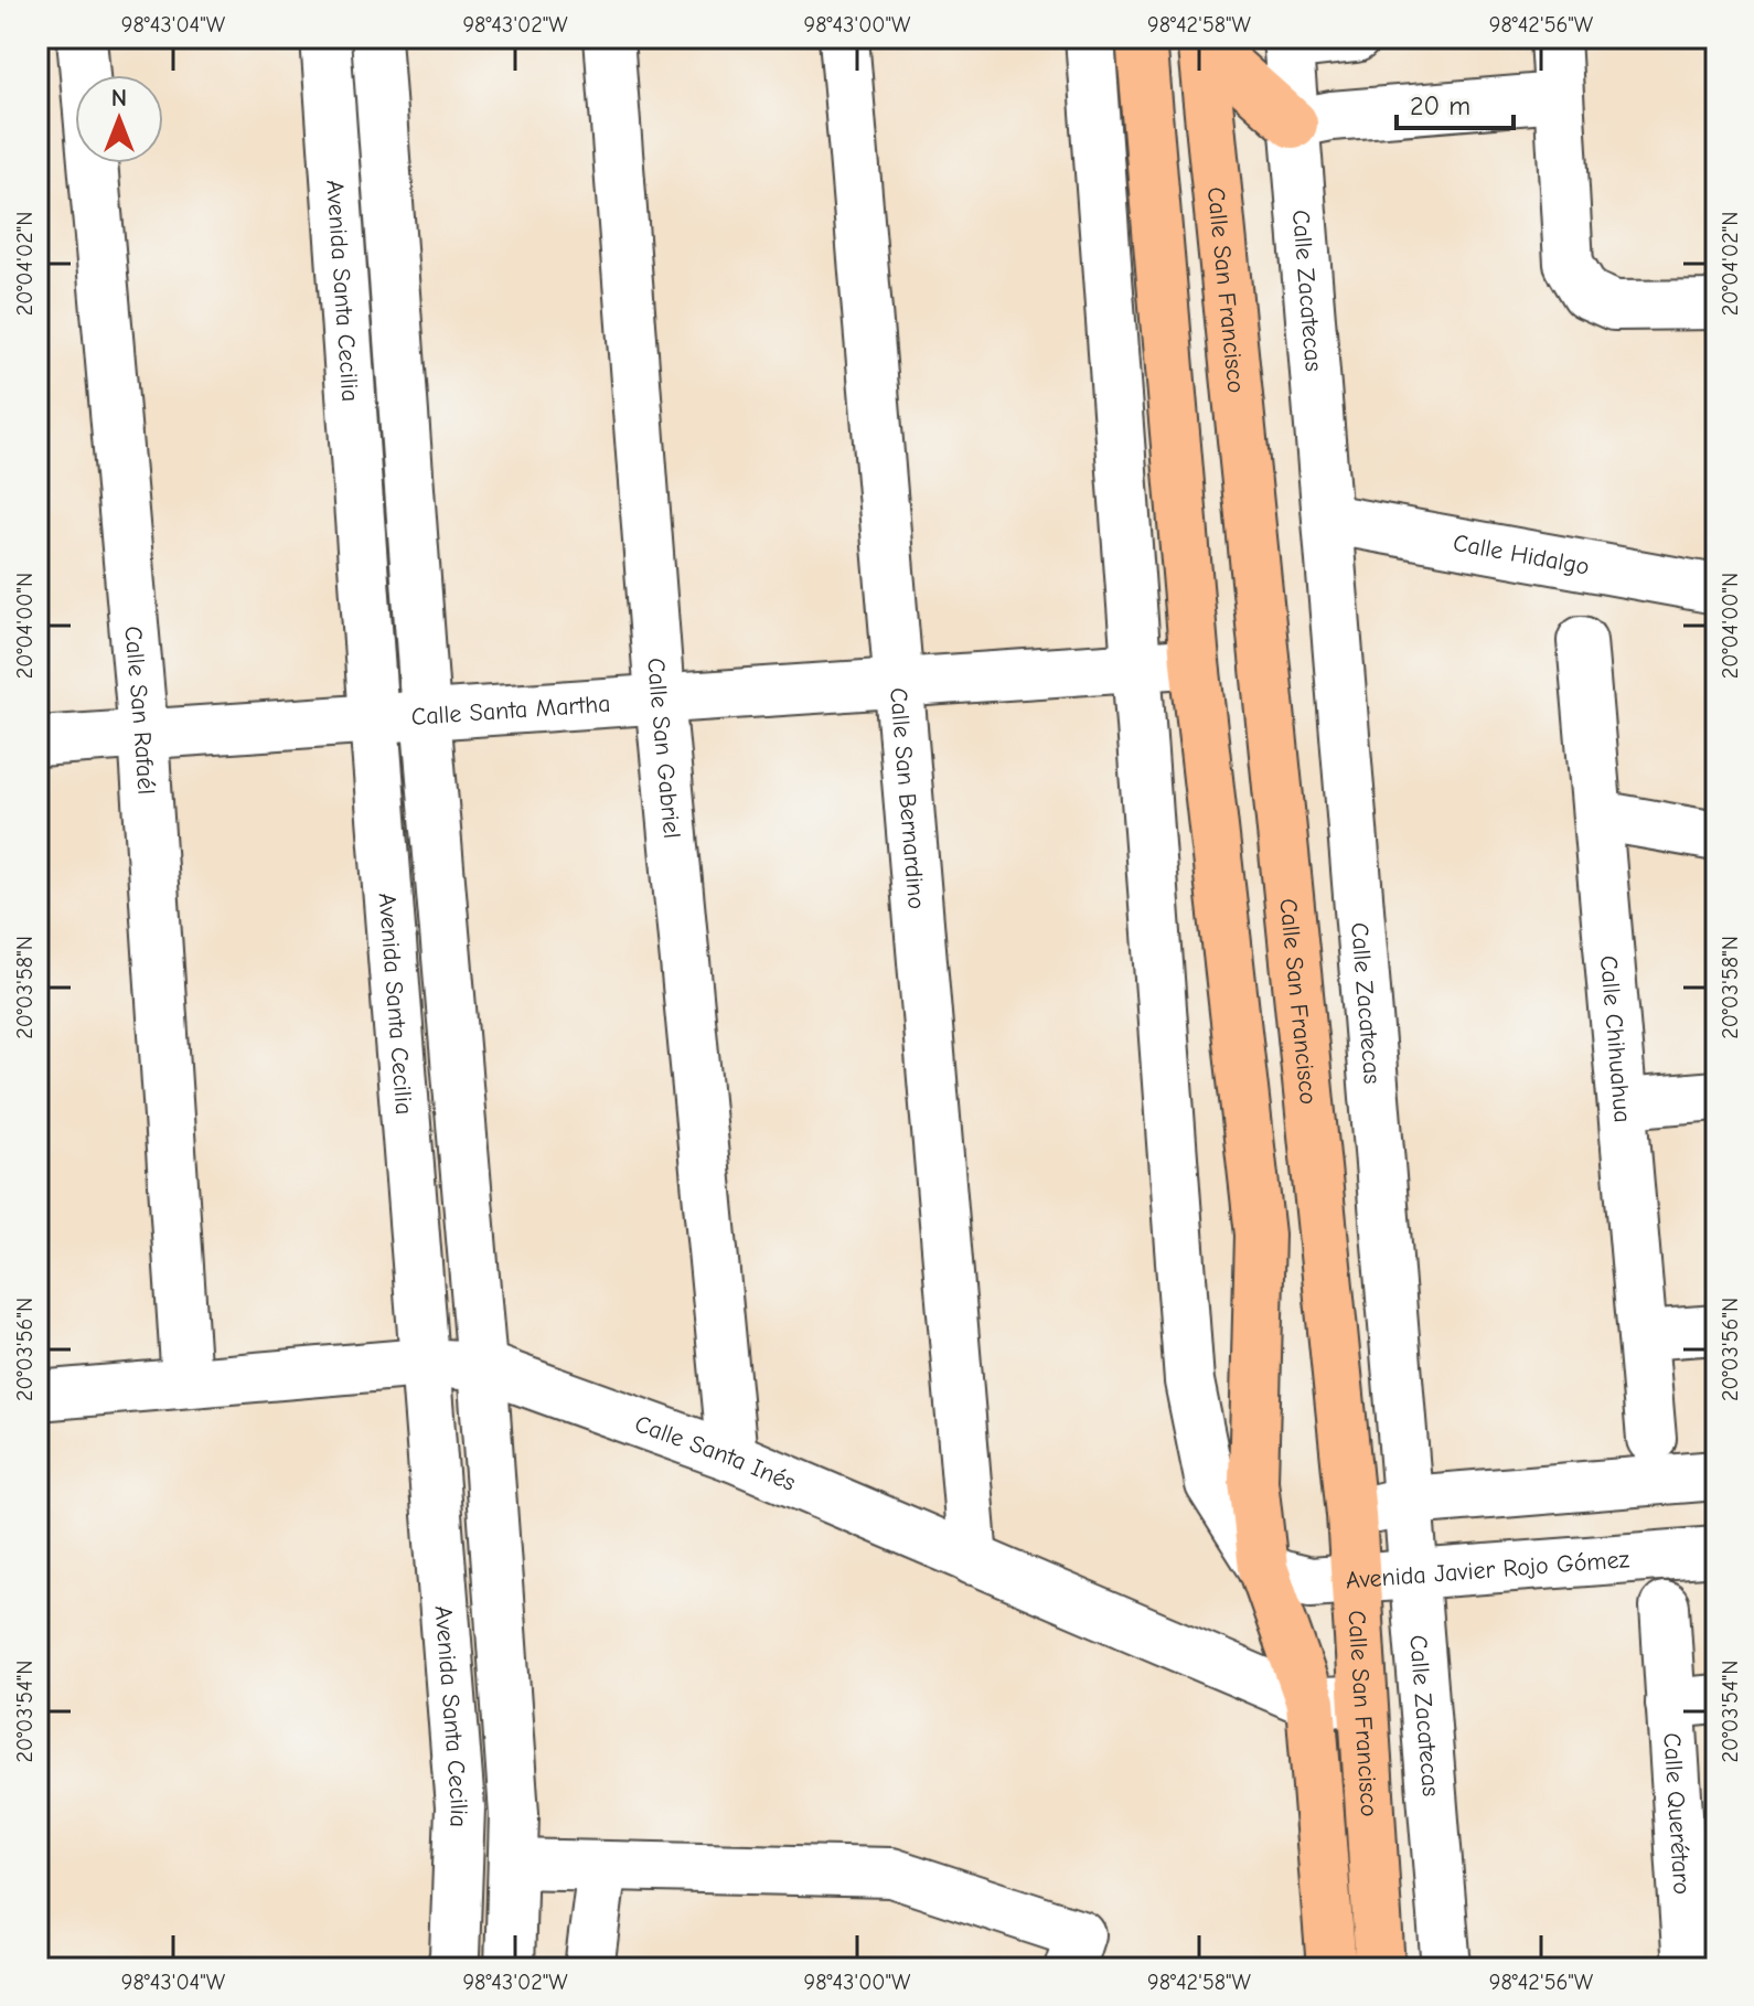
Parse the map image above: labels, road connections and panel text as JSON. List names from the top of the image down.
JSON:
{
  "streets": {
    "main road": ["Calle San Francisco"],
    "street": [
      "Avenida Santa Cecilia",
      "Calle Zacatecas",
      "Calle Hidalgo",
      "Calle Santa Martha",
      "Calle San Rafaél",
      "Calle San Gabriel",
      "Calle San Bernardino",
      "Calle Chihuahua",
      "Calle Santa Inés",
      "Avenida Javier Rojo Gómez",
      "Calle Querétaro"
    ]
  },
  "crossings": [
    ["Avenida Santa Cecilia", "Calle Santa Martha"],
    ["Avenida Santa Cecilia", "Calle Santa Inés"],
    ["Calle Zacatecas", "Calle Hidalgo"],
    ["Calle Zacatecas", "Avenida Javier Rojo Gómez"],
    ["Calle San Francisco", "Calle Santa Martha"],
    ["Calle San Francisco", "Calle Santa Inés"],
    ["Calle San Francisco", "Avenida Javier Rojo Gómez"],
    ["Calle Santa Martha", "Calle San Rafaél"],
    ["Calle Santa Martha", "Calle San Gabriel"],
    ["Calle Santa Martha", "Calle San Bernardino"],
    ["Calle San Rafaél", "Calle Santa Inés"],
    ["Calle San Gabriel", "Calle Santa Inés"],
    ["Calle San Bernardino", "Calle Santa Inés"]
  ],
  "scale_bar": "20 m",
  "north": "top",
  "coordinates": [
    "98°43'04\"W",
    "98°43'02\"W",
    "98°43'00\"W",
    "98°42'58\"W",
    "98°42'56\"W",
    "20°04'02\"N",
    "20°04'00\"N",
    "20°03'58\"N",
    "20°03'56\"N",
    "20°03'54\"N"
  ]
}
